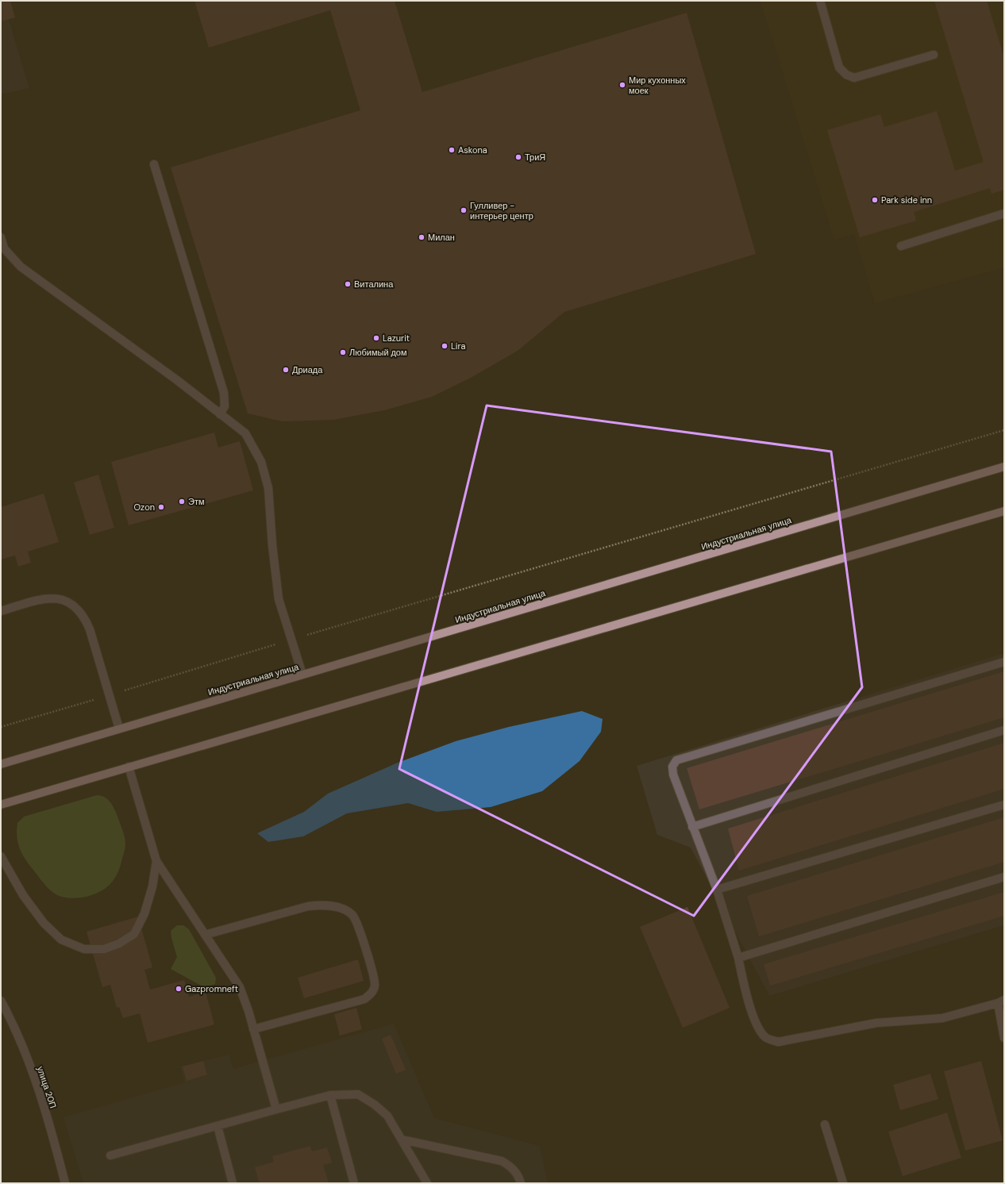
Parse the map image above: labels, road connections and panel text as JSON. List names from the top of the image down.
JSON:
{
  "streets": {
    "main road": ["Индустриальная улица"],
    "street": ["улица 20П"]
  },
  "places": [
    "Мир кухонных моек",
    "Askona",
    "ТриЯ",
    "Park side inn",
    "Гулливер - интерьер центр",
    "Милан",
    "Виталина",
    "Lazurit",
    "Lira",
    "Любимый дом",
    "Дриада",
    "Этм",
    "Ozon",
    "Gazpromneft"
  ]
}
